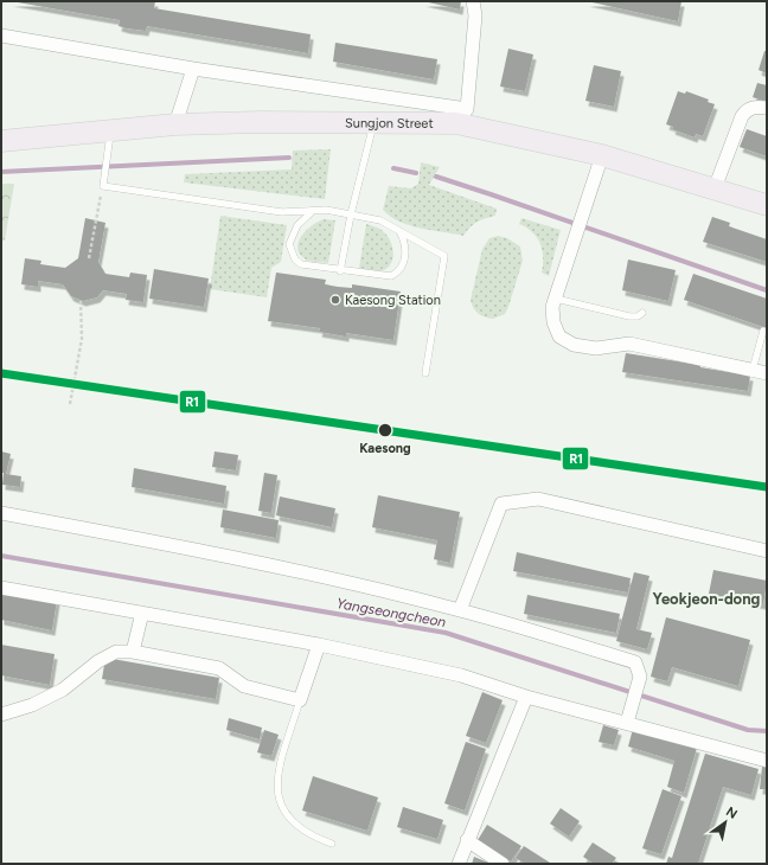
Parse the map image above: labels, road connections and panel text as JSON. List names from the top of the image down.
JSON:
{
  "streets": {
    "main road": ["Sungjon Street"]
  },
  "districts": ["Yeokjeon-dong"],
  "water": ["Yangseongcheon"],
  "places": ["Kaesong Station", "Kaesong"],
  "lines": ["transit line R1"],
  "north": "top right"
}
